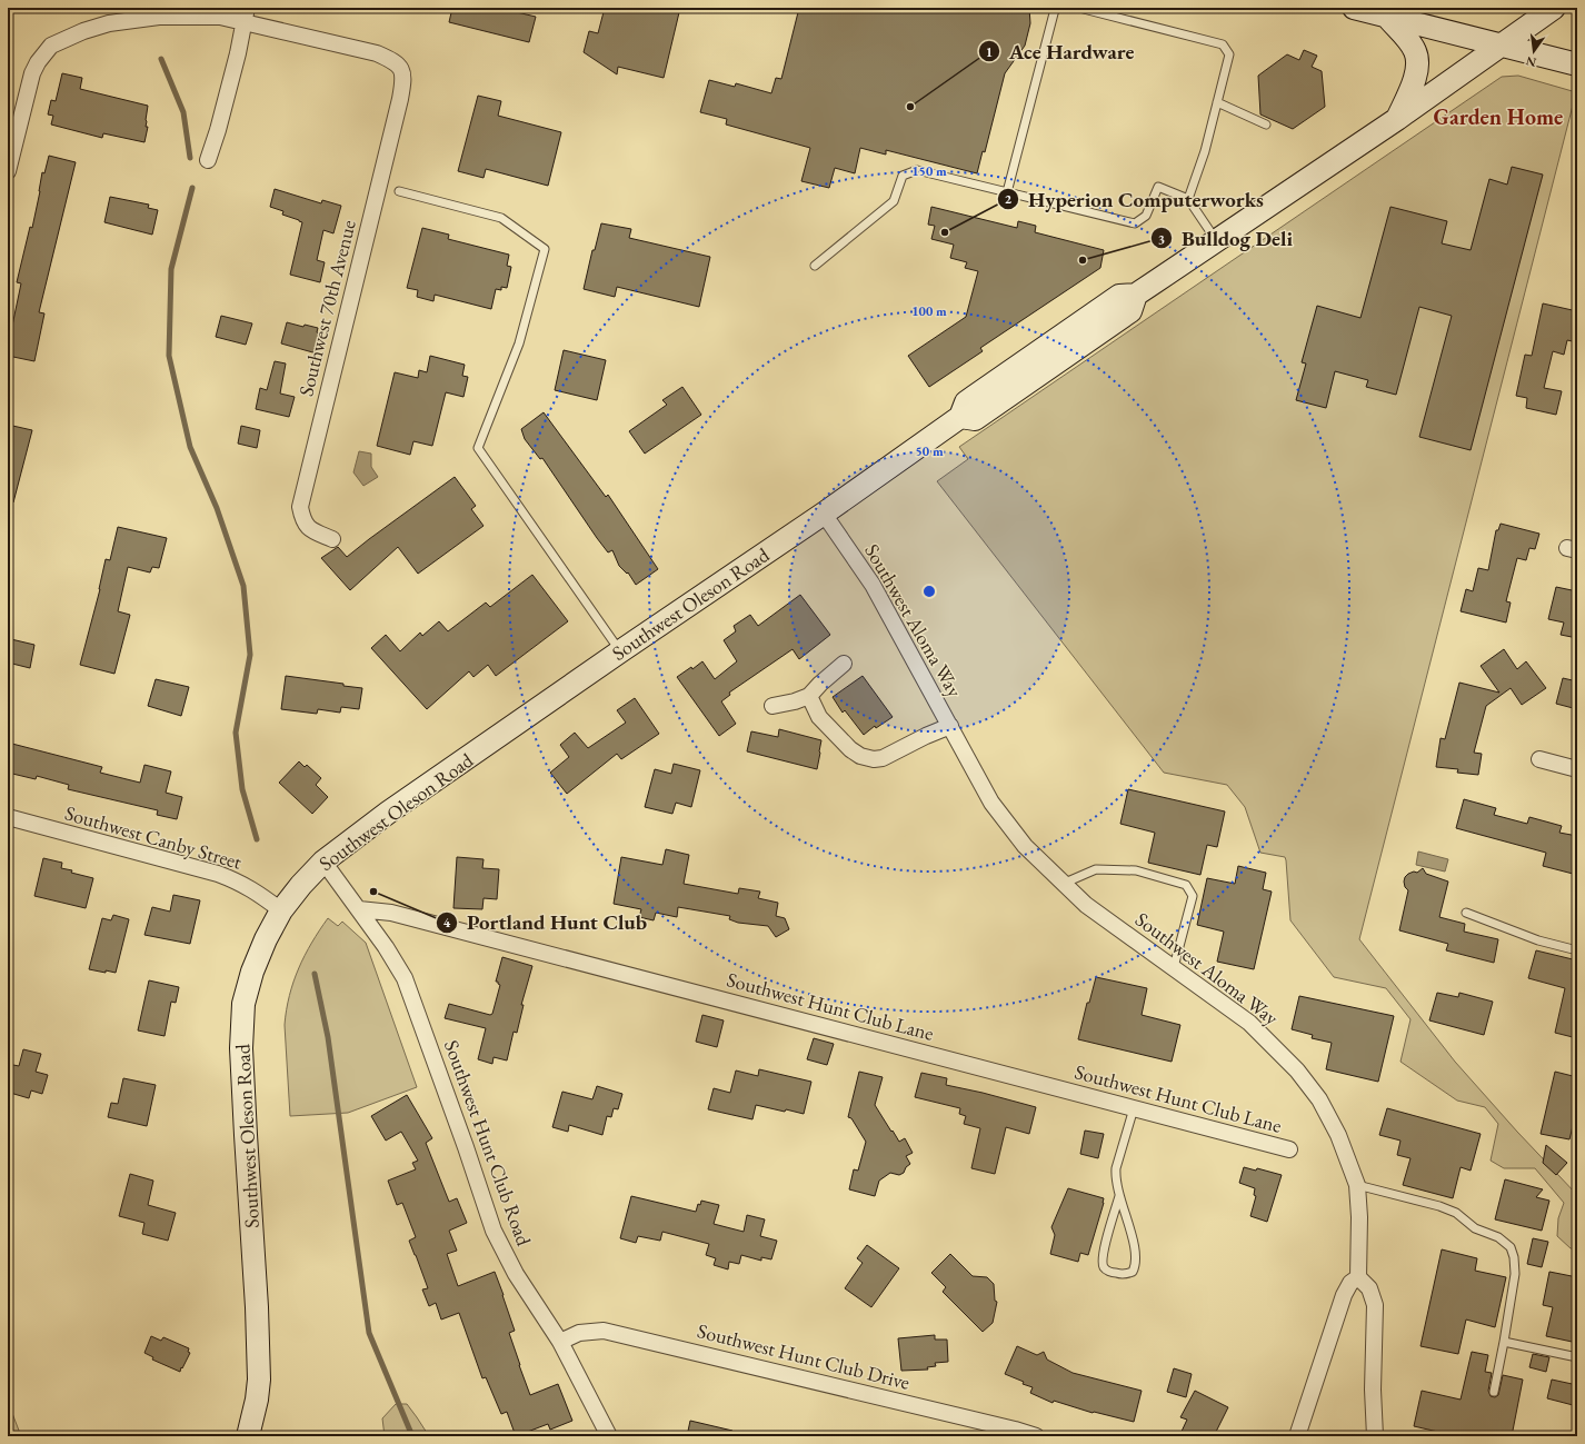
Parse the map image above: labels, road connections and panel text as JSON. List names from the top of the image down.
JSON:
{
  "streets": {
    "main road": ["Southwest Oleson Road"],
    "street": [
      "Southwest 70th Avenue",
      "Southwest Aloma Way",
      "Southwest Canby Street",
      "Southwest Hunt Club Lane",
      "Southwest Hunt Club Road",
      "Southwest Hunt Club Drive"
    ]
  },
  "crossings": [
    ["Southwest Oleson Road", "Southwest Aloma Way"],
    ["Southwest Oleson Road", "Southwest Canby Street"],
    ["Southwest Hunt Club Lane", "Southwest Hunt Club Road"],
    ["Southwest Hunt Club Road", "Southwest Hunt Club Drive"]
  ],
  "districts": ["Garden Home"],
  "places": [
    "Ace Hardware",
    "Hyperion Computerworks",
    "Bulldog Deli",
    "Portland Hunt Club"
  ],
  "north": "bottom",
  "rings": ["150 m", "100 m", "50 m"]
}
